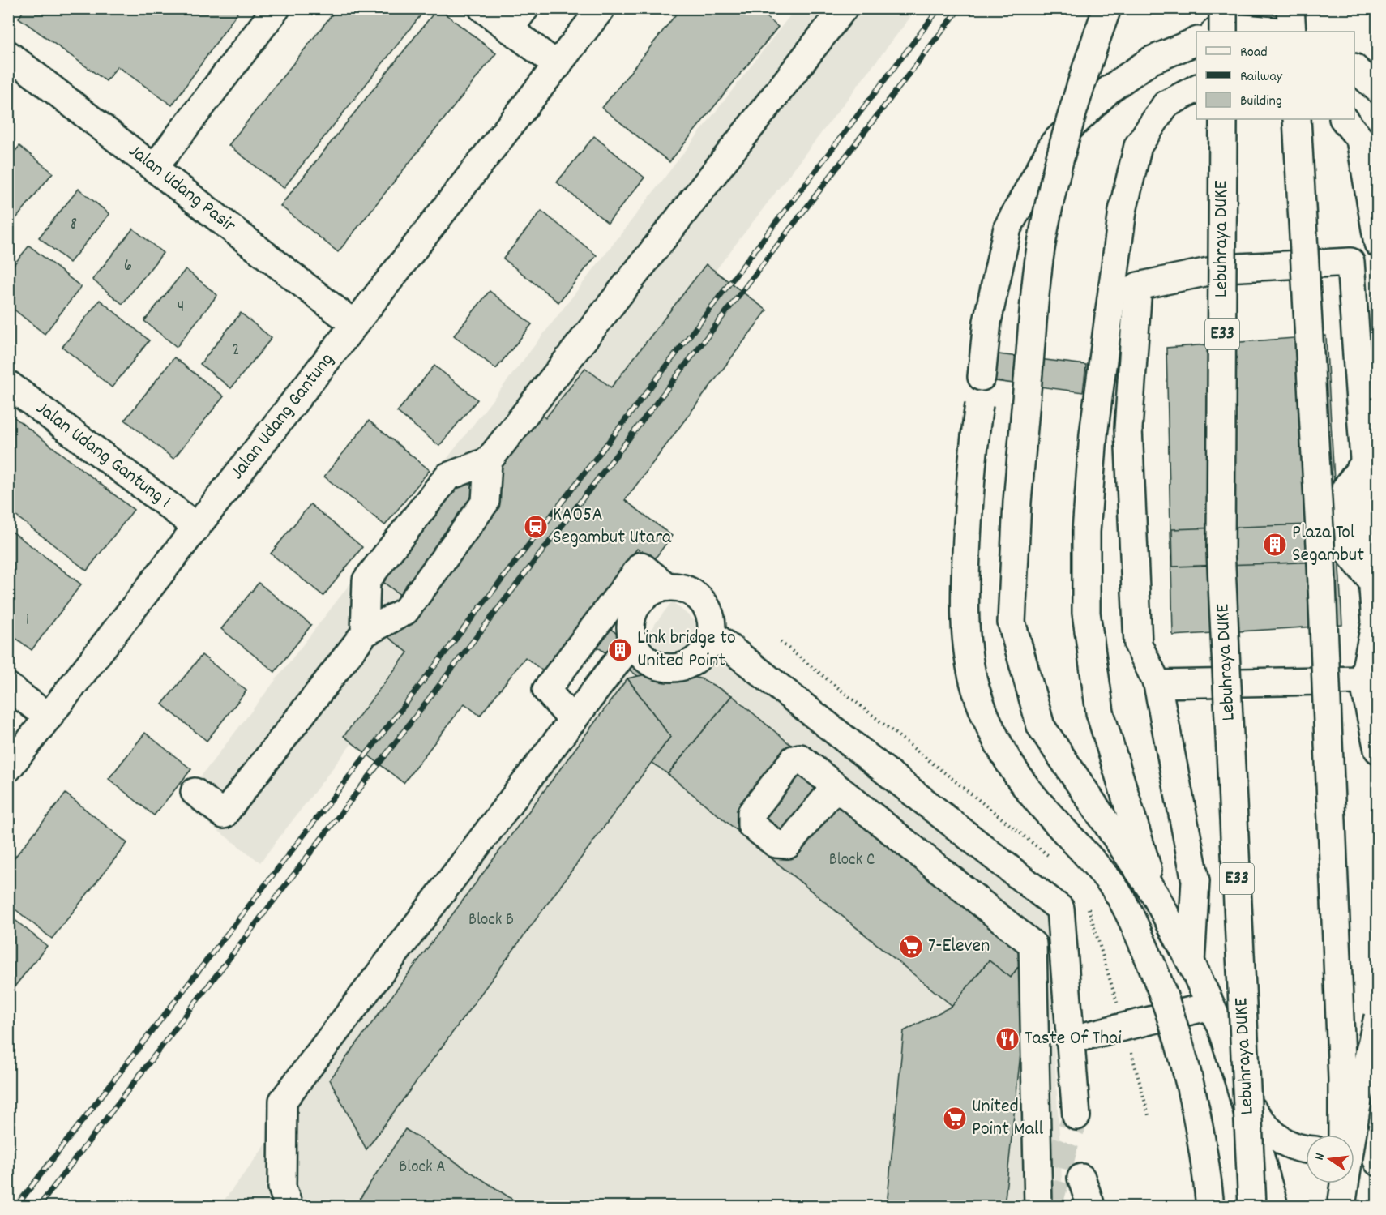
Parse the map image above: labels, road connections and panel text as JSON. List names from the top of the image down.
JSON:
{
  "streets": {
    "main road": [
      "Jalan Udang Pasir",
      "Lebuhraya DUKE",
      "E33",
      "Jalan Udang Gantung",
      "Jalan Udang Gantung 1"
    ]
  },
  "crossings": [
    ["Jalan Udang Pasir", "Jalan Udang Gantung"],
    ["Jalan Udang Gantung", "Jalan Udang Gantung 1"]
  ],
  "places": {
    "station": ["KA05A Segambut Utara"],
    "building": ["Plaza Tol Segambut", "Link bridge to United Point"],
    "supermarket": ["7-Eleven", "United Point Mall"],
    "restaurant": ["Taste Of Thai"]
  },
  "house_numbers": [
    "8",
    "6",
    "4",
    "2",
    "1",
    "Block C",
    "Block B",
    "Block A"
  ],
  "legend": ["Road", "Railway", "Building"],
  "north": "left"
}
